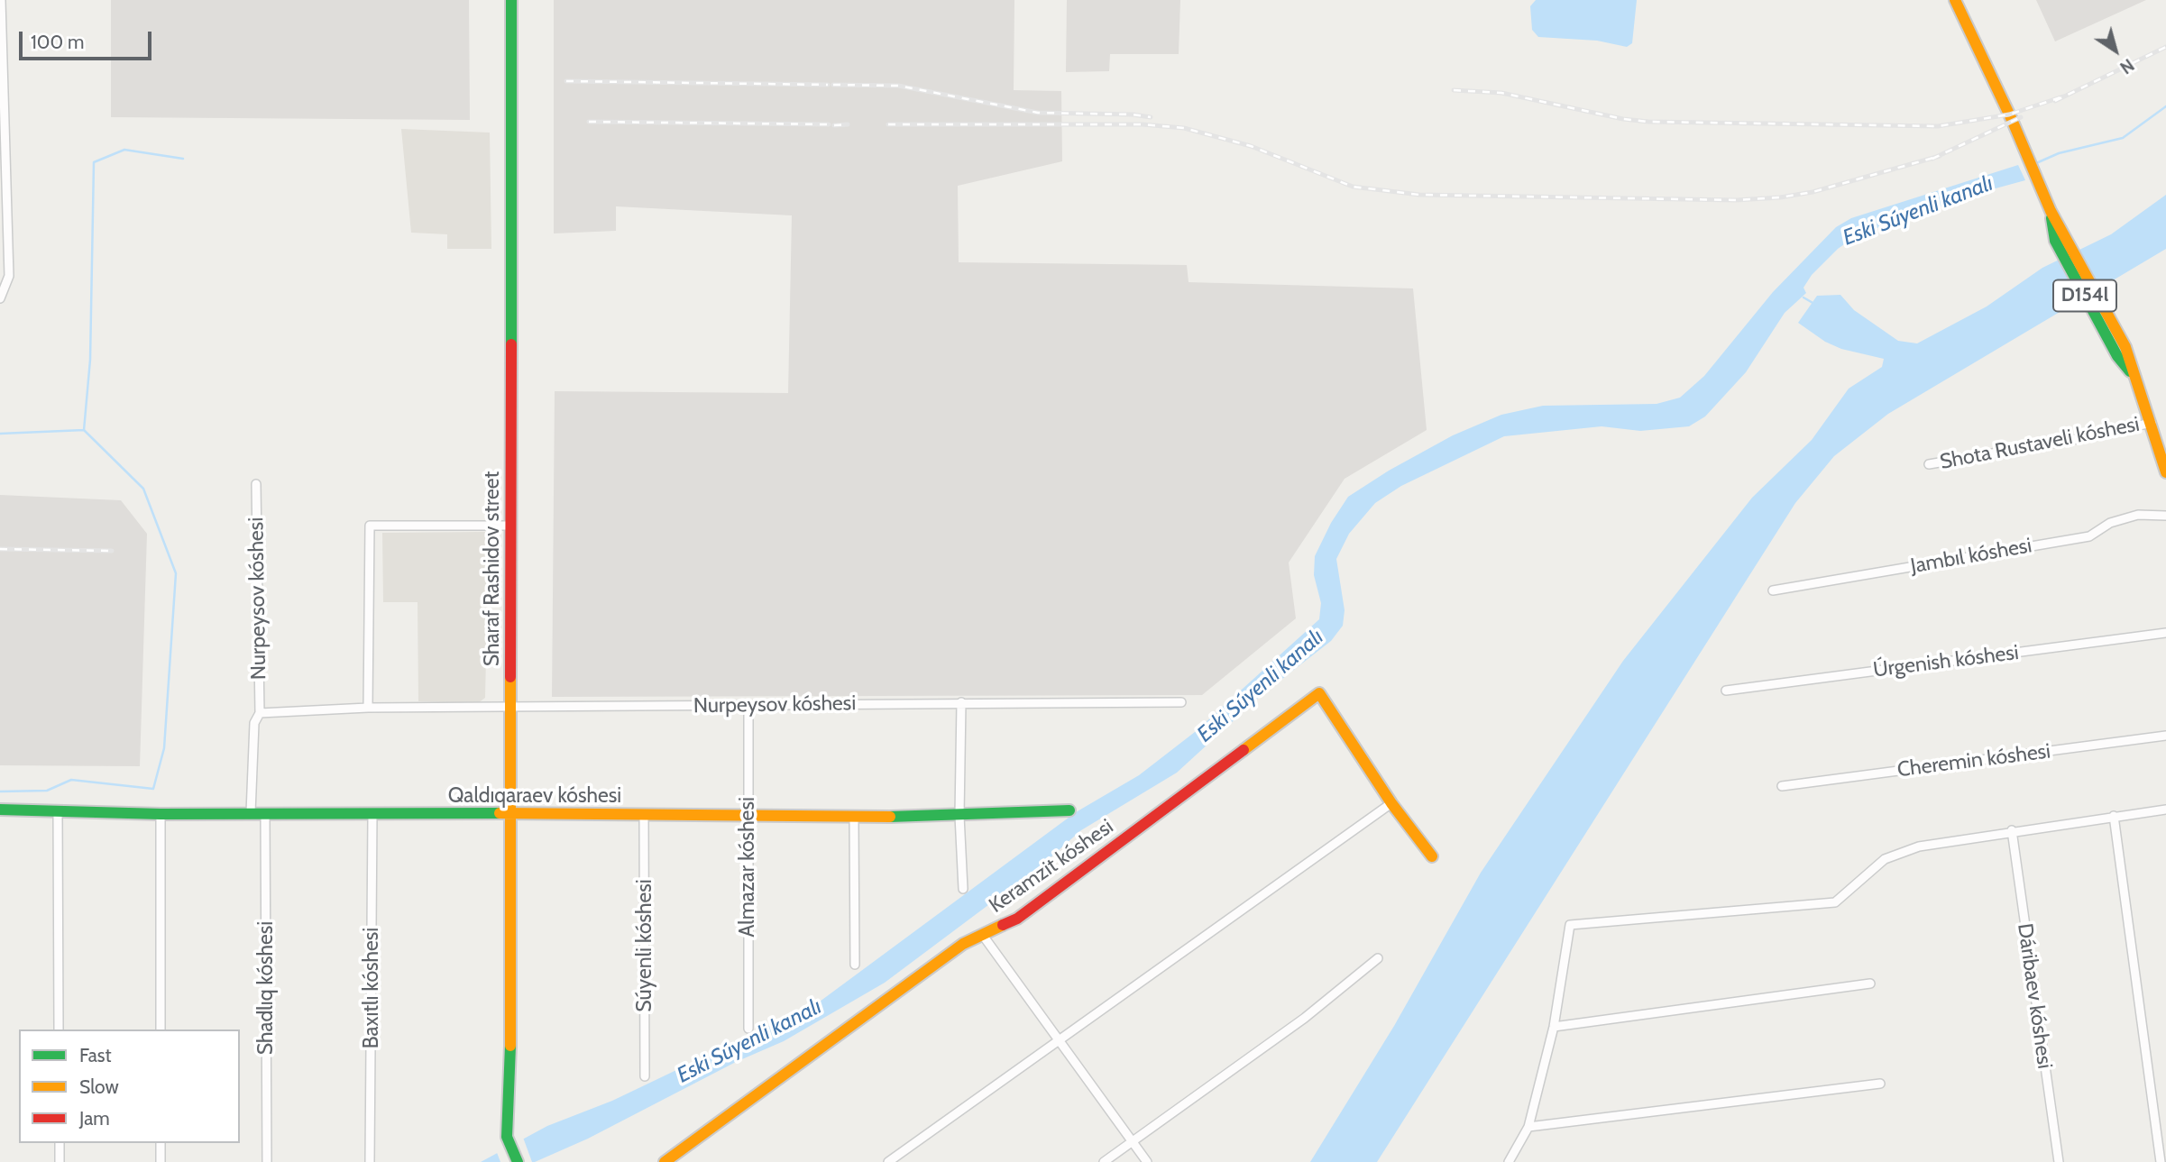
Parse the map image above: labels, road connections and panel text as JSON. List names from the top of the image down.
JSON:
{
  "streets": {
    "street": [
      "D154l",
      "Shota Rustaveli kóshesi",
      "Jambıl kóshesi",
      "Sharaf Rashidov street",
      "Nurpeysov kóshesi",
      "Úrgenish kóshesi",
      "Cheremin kóshesi",
      "Qaldıqaraev kóshesi",
      "Keramzit kóshesi",
      "Almazar kóshesi",
      "Súyenli kóshesi",
      "Shadlıq kóshesi",
      "Baxıtlı kóshesi",
      "Dáribaev kóshesi"
    ]
  },
  "crossings": [
    ["D154l", "Shota Rustaveli kóshesi"],
    ["Sharaf Rashidov street", "Nurpeysov kóshesi"],
    ["Sharaf Rashidov street", "Qaldıqaraev kóshesi"],
    ["Nurpeysov kóshesi", "Qaldıqaraev kóshesi"],
    ["Nurpeysov kóshesi", "Almazar kóshesi"],
    ["Qaldıqaraev kóshesi", "Almazar kóshesi"],
    ["Qaldıqaraev kóshesi", "Súyenli kóshesi"],
    ["Qaldıqaraev kóshesi", "Shadlıq kóshesi"],
    ["Qaldıqaraev kóshesi", "Baxıtlı kóshesi"]
  ],
  "water": ["Eski Súyenli kanalı"],
  "legend": ["Fast", "Slow", "Jam"],
  "scale_bar": "100 m",
  "north": "bottom right"
}
